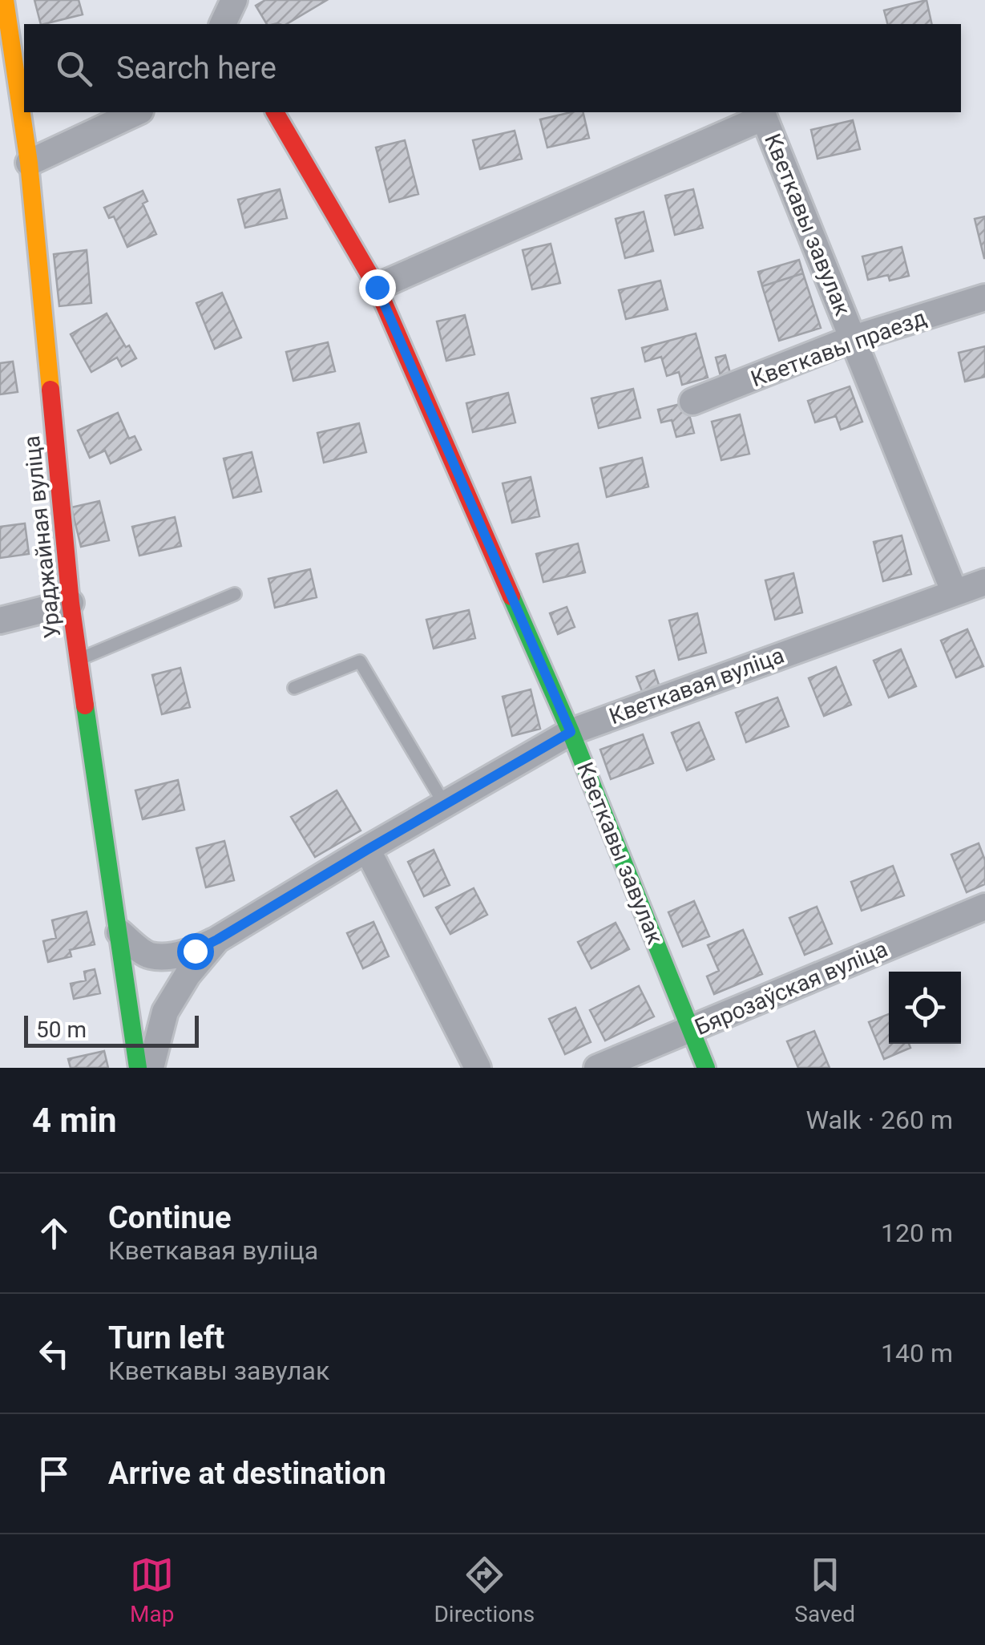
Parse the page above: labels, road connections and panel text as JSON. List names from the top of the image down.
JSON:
{
  "streets": {
    "street": [
      "Кветкавы завулак",
      "Кветкавы праезд",
      "Ураджайная вуліца",
      "Кветкавая вуліца",
      "Бярозаўская вуліца"
    ]
  },
  "crossings": [
    ["Кветкавы завулак", "Кветкавы праезд"],
    ["Кветкавы завулак", "Кветкавая вуліца"],
    ["Кветкавы завулак", "Бярозаўская вуліца"]
  ],
  "scale_bar": "50 m",
  "page": {
    "search": "Search here",
    "scale": "50 m",
    "heading": ["4 min", "Walk · 260 m"],
    "list": [
      ["Continue", "Кветкавая вуліца", "120 m"],
      ["Turn left", "Кветкавы завулак", "140 m"],
      "Arrive at destination"
    ],
    "nav": ["Map", "Directions", "Saved"]
  }
}
